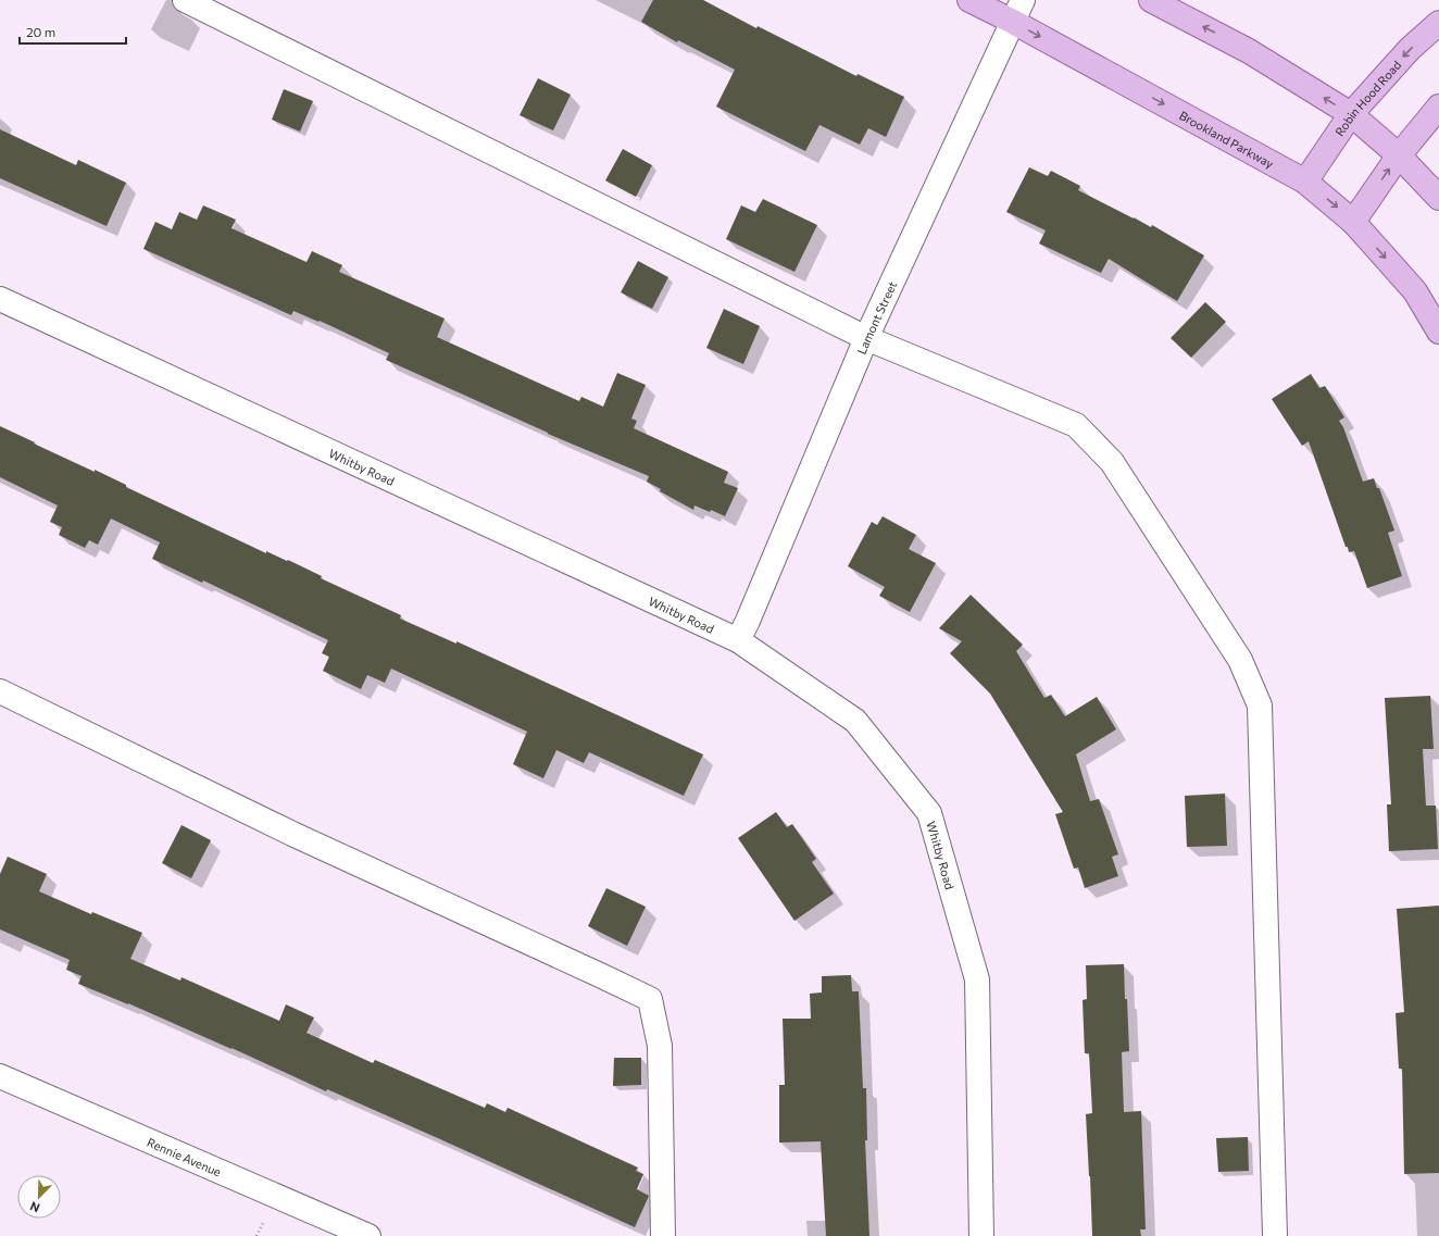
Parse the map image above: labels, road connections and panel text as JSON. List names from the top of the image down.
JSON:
{
  "streets": {
    "main road": ["Robin Hood Road", "Brookland Parkway"],
    "street": ["Lamont Street", "Whitby Road", "Rennie Avenue"]
  },
  "crossings": [
    ["Robin Hood Road", "Brookland Parkway"],
    ["Brookland Parkway", "Lamont Street"],
    ["Lamont Street", "Whitby Road"]
  ],
  "scale_bar": "20 m",
  "north": "bottom left"
}
